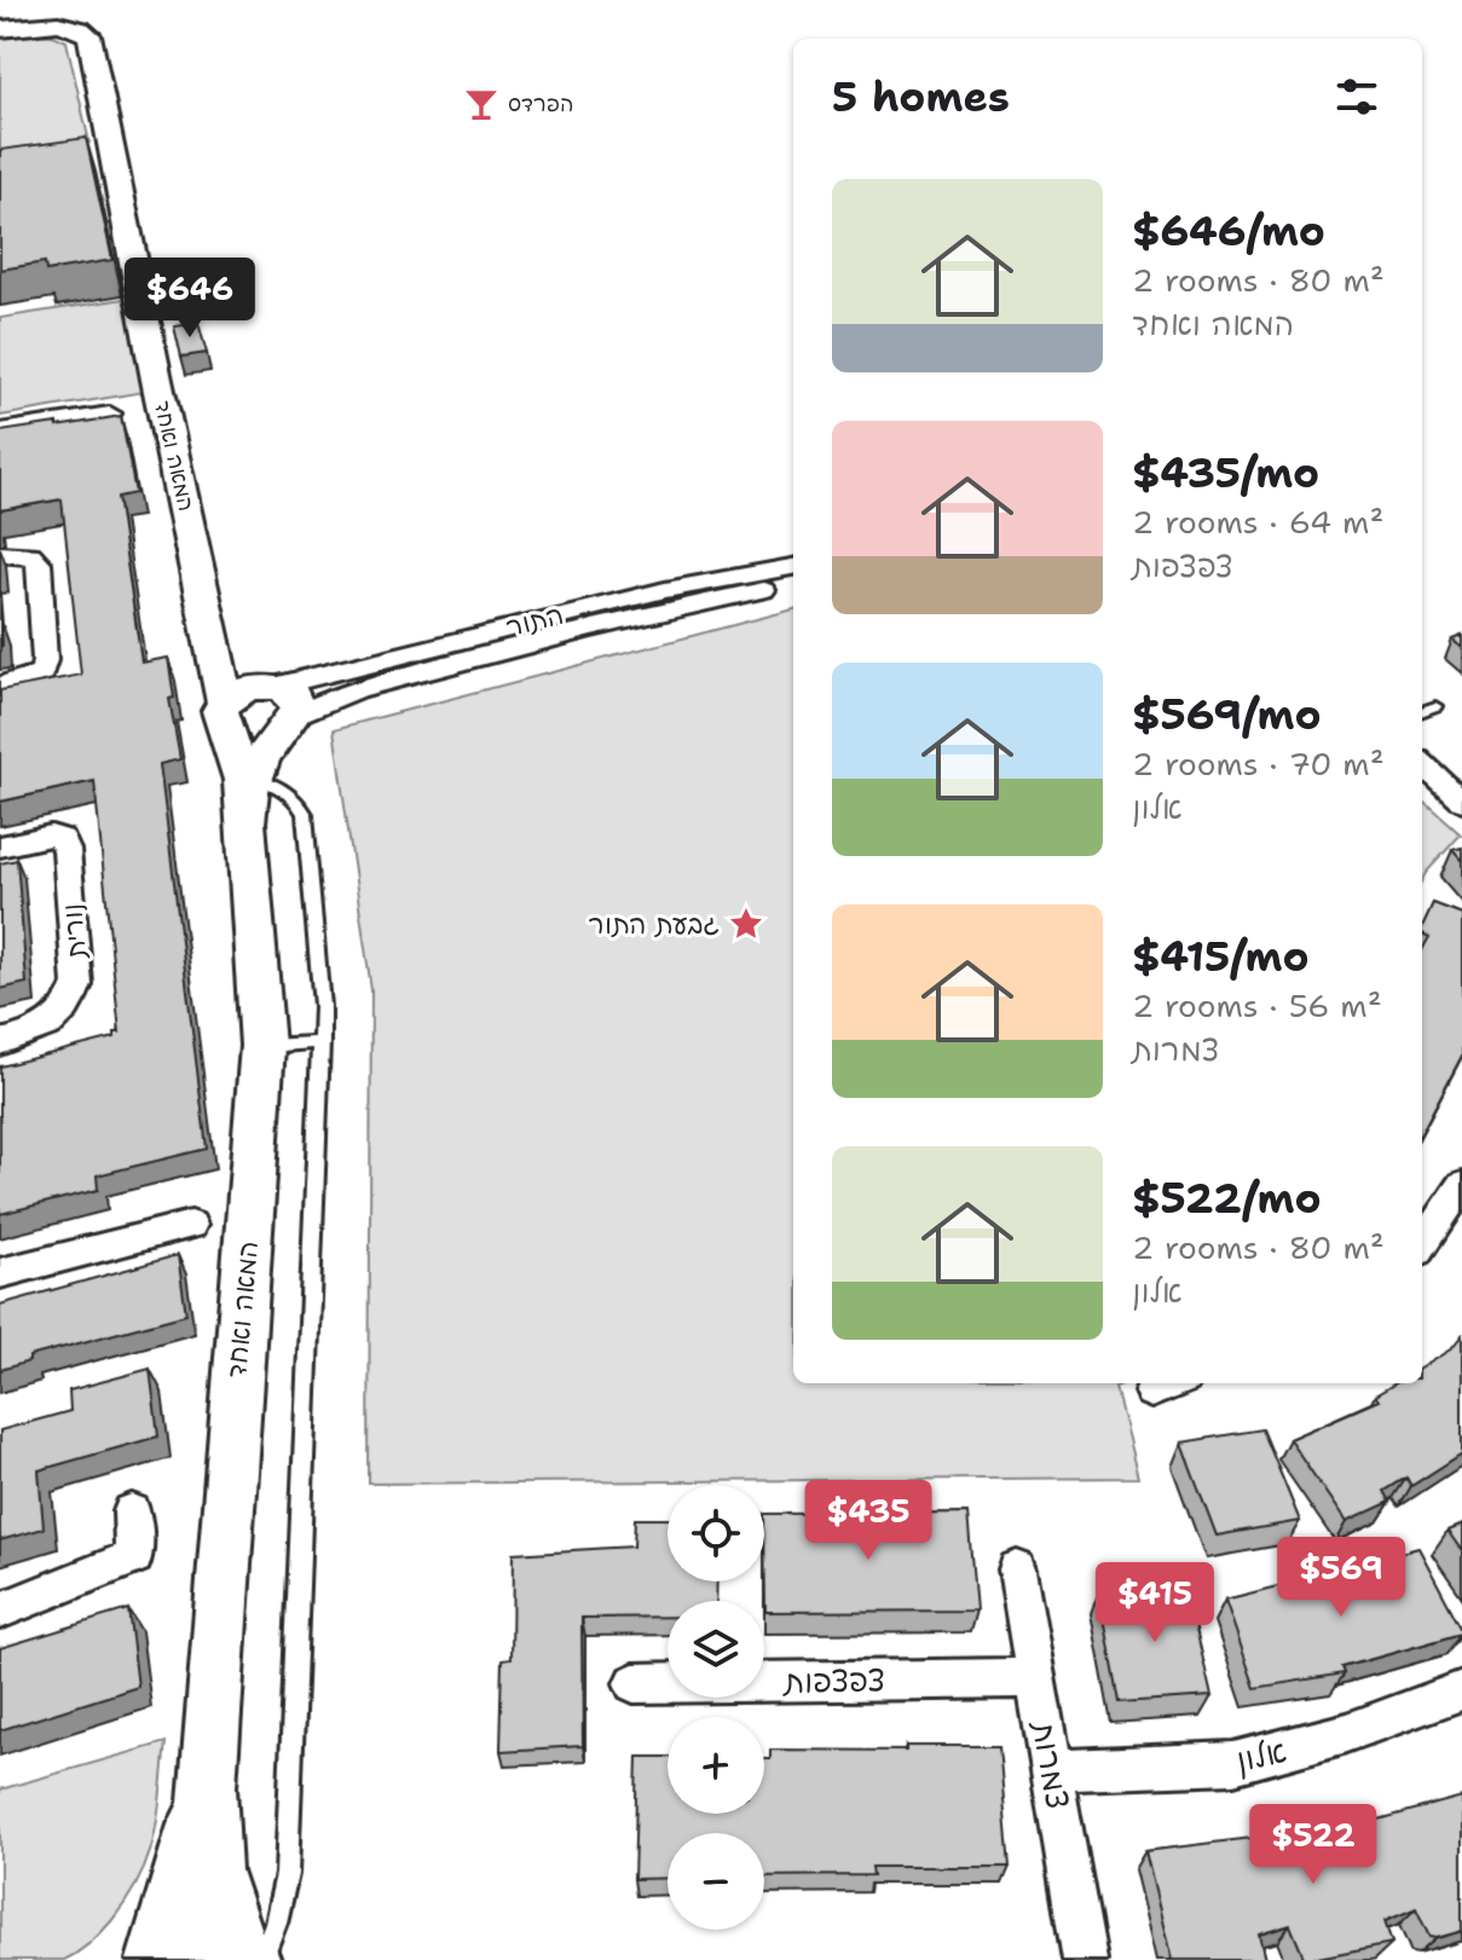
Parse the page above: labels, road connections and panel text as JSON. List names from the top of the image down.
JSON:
{
  "streets": {
    "street": [
      "המאה ואחד",
      "התור",
      "נורית",
      "צפצפות",
      "אלון",
      "צמרות"
    ]
  },
  "crossings": [
    ["המאה ואחד", "התור"],
    ["צפצפות", "צמרות"],
    ["אלון", "צמרות"]
  ],
  "places": {
    "bar": ["הפרדס"],
    "place": ["גבעת התור"]
  },
  "page": {
    "heading": "5 homes",
    "list": [
      {
        "name": "$646/mo",
        "note": "2 rooms · 80 m² · המאה ואחד"
      },
      {
        "name": "$435/mo",
        "note": "2 rooms · 64 m² · צפצפות"
      },
      {
        "name": "$569/mo",
        "note": "2 rooms · 70 m² · אלון"
      },
      {
        "name": "$415/mo",
        "note": "2 rooms · 56 m² · צמרות"
      },
      {
        "name": "$522/mo",
        "note": "2 rooms · 80 m² · אלון"
      }
    ],
    "price": [
      "$646",
      "$435",
      "$569",
      "$415",
      "$522"
    ],
    "map_buttons": ["+", "−"]
  }
}
